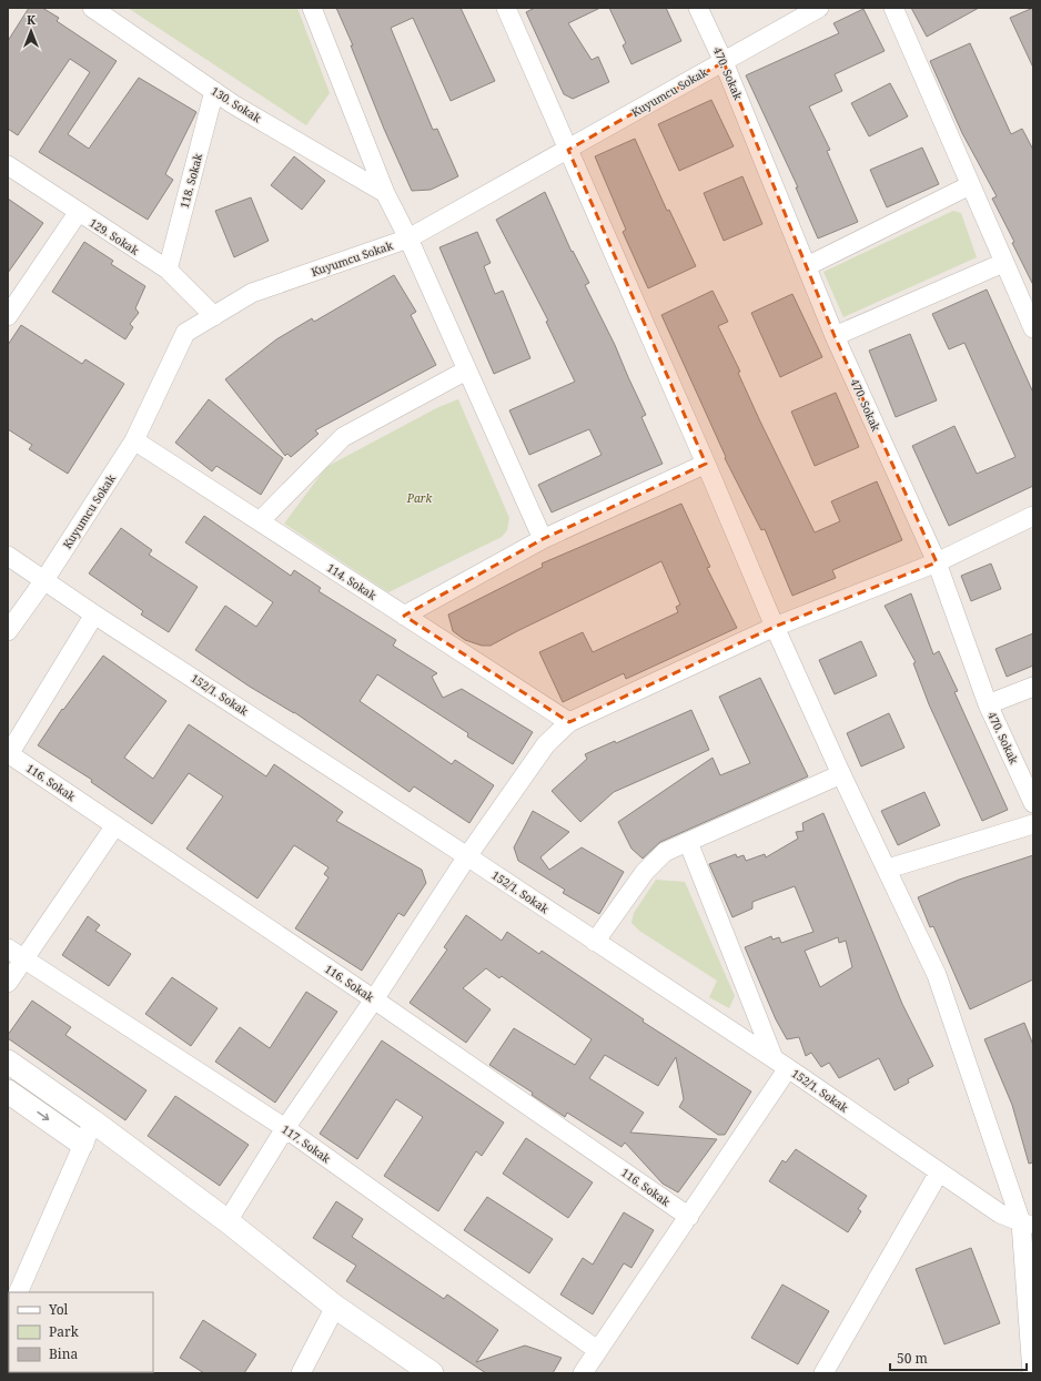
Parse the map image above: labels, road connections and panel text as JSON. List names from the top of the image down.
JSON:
{
  "streets": {
    "street": [
      "470. Sokak",
      "Kuyumcu Sokak",
      "130. Sokak",
      "118. Sokak",
      "129. Sokak",
      "114. Sokak",
      "152/1. Sokak",
      "116. Sokak",
      "117. Sokak"
    ]
  },
  "crossings": [
    ["470. Sokak", "Kuyumcu Sokak"],
    ["Kuyumcu Sokak", "129. Sokak"],
    ["Kuyumcu Sokak", "114. Sokak"],
    ["Kuyumcu Sokak", "152/1. Sokak"],
    ["130. Sokak", "118. Sokak"],
    ["118. Sokak", "129. Sokak"]
  ],
  "parks": ["Park"],
  "legend": ["Yol", "Park", "Bina"],
  "scale_bar": "50 m",
  "north": "top"
}
